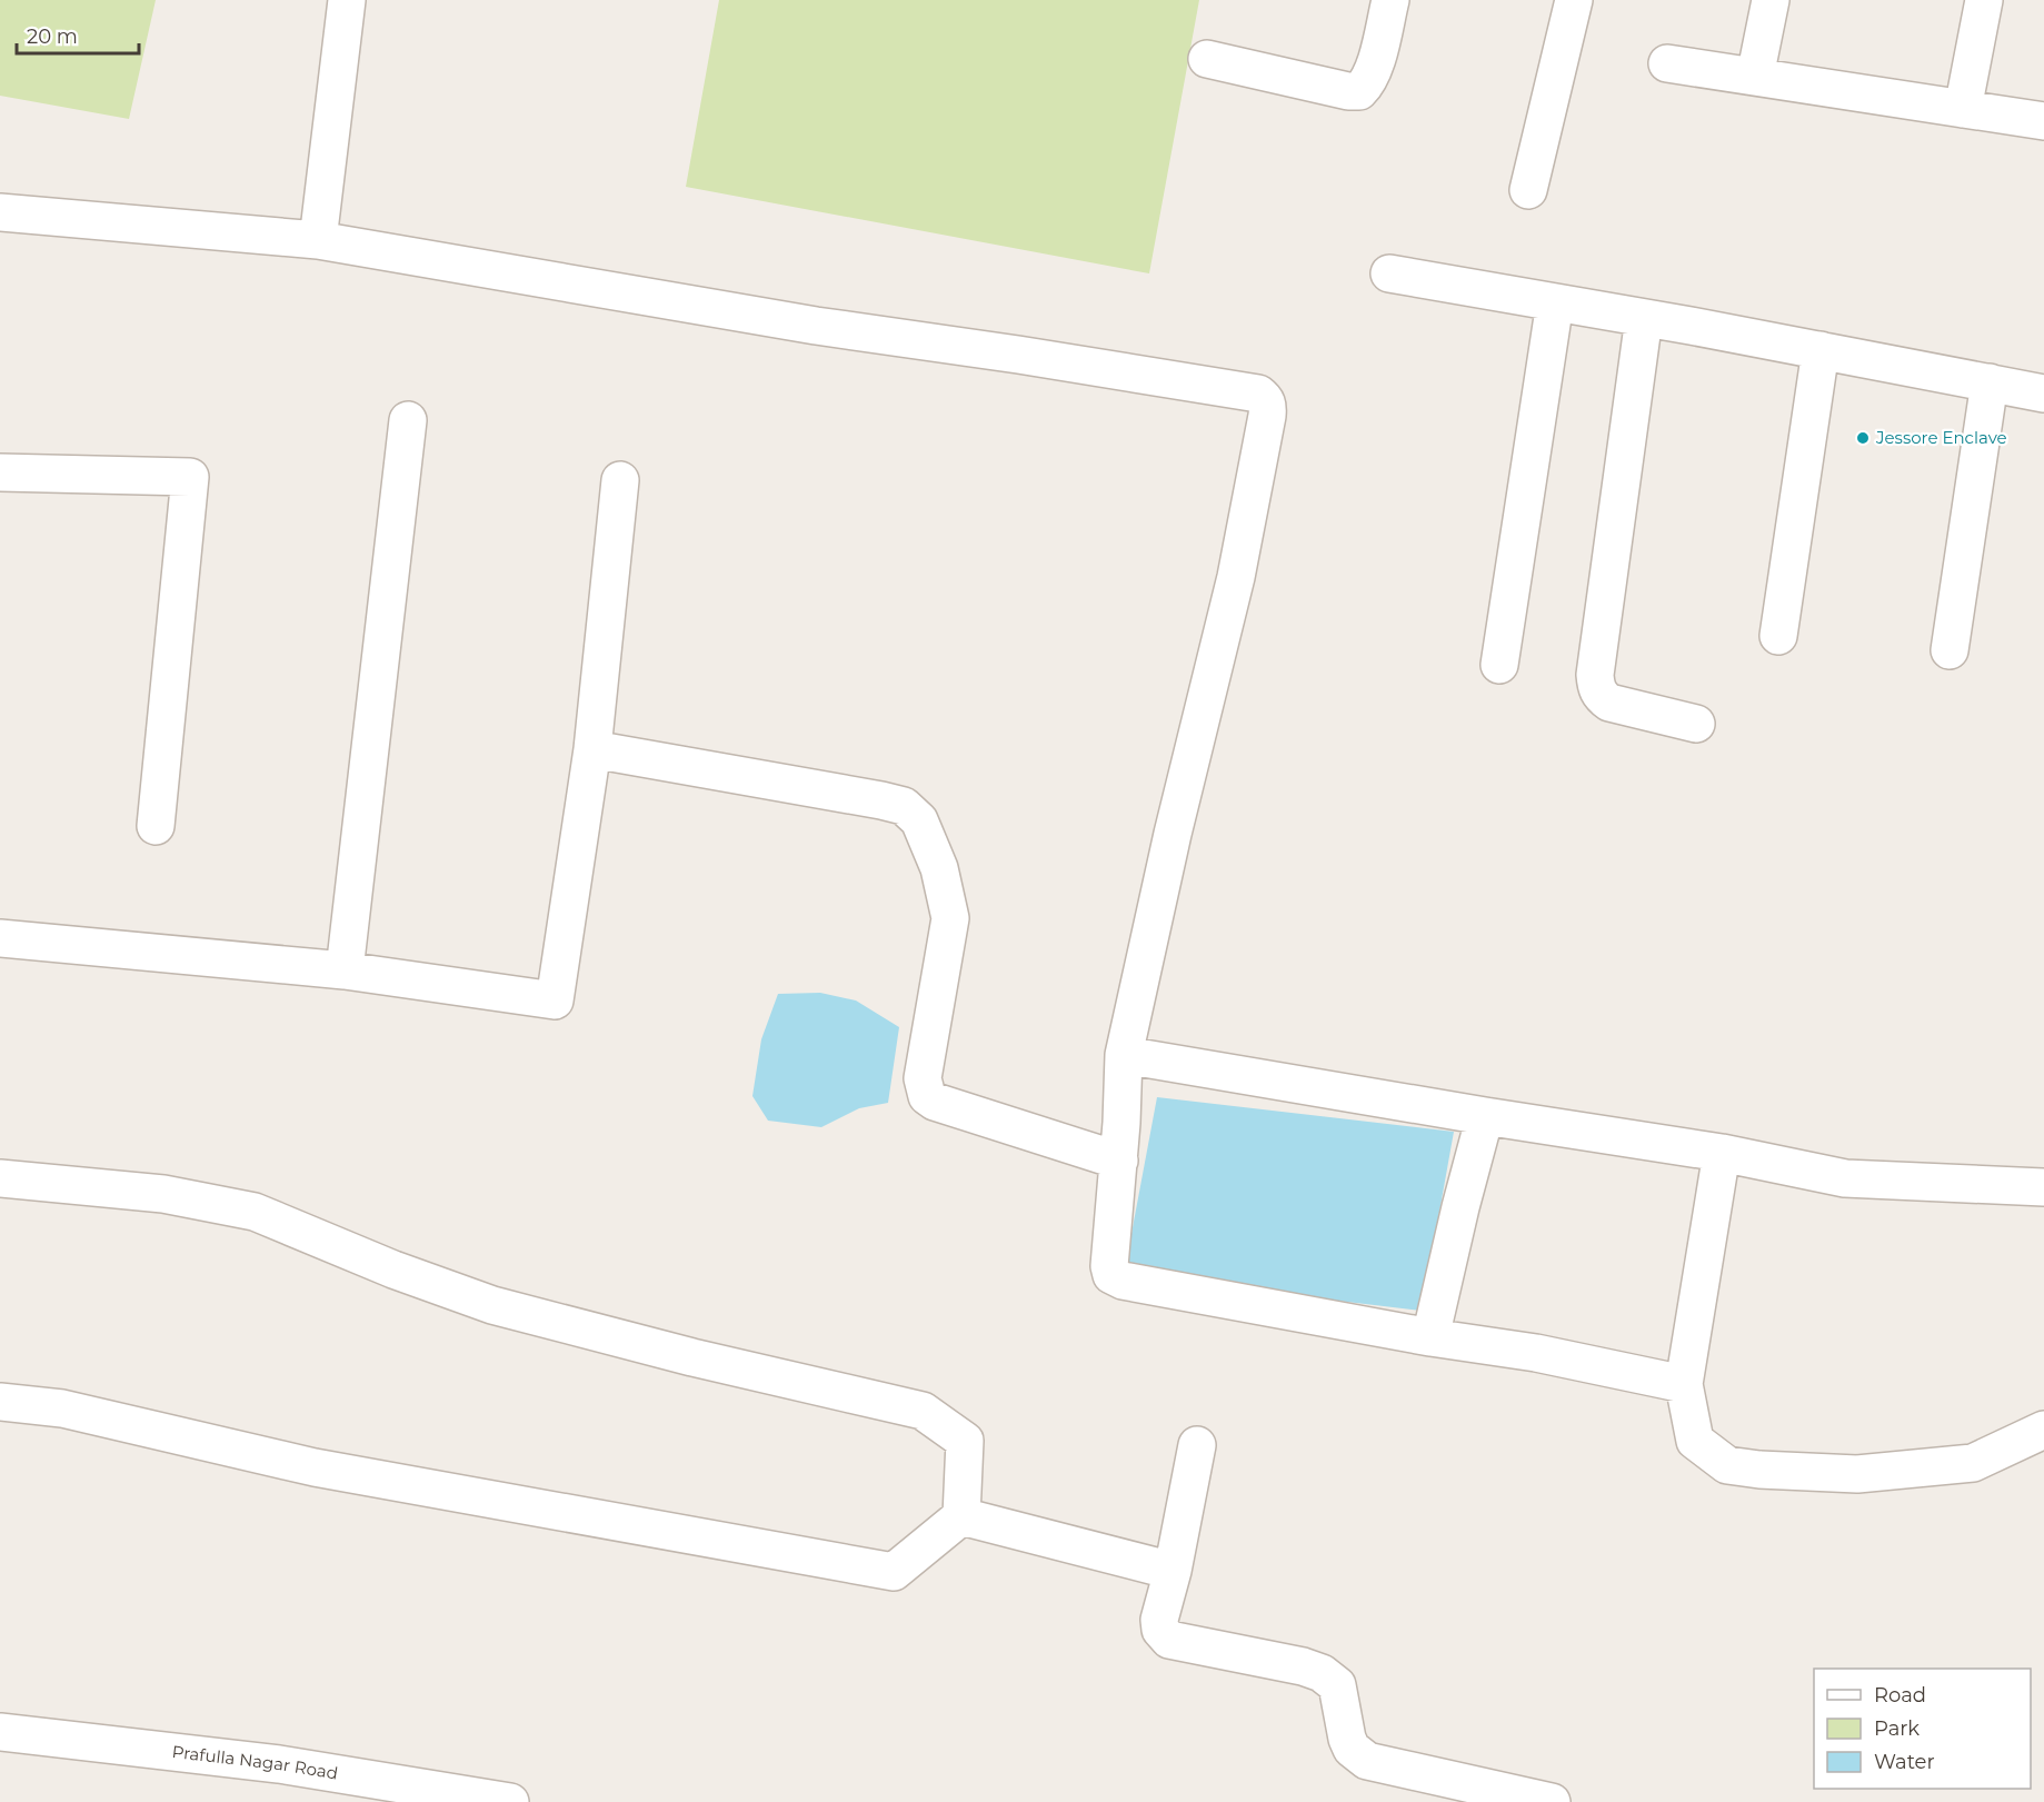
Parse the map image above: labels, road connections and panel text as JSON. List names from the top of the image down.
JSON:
{
  "streets": {
    "street": ["Prafulla Nagar Road"]
  },
  "places": ["Jessore Enclave"],
  "legend": ["Road", "Park", "Water"],
  "scale_bar": "20 m"
}
